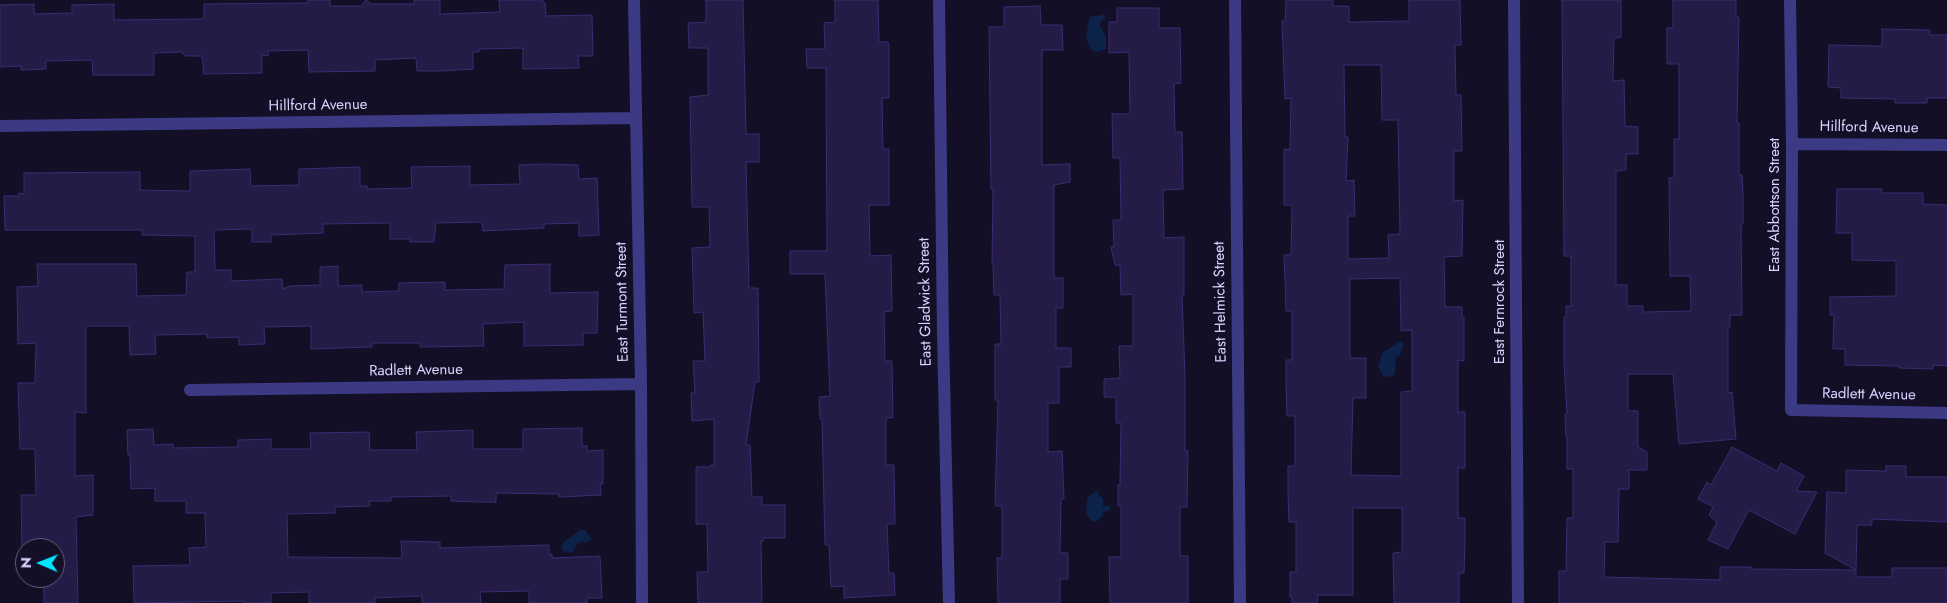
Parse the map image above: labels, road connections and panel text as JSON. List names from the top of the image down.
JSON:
{
  "streets": {
    "street": [
      "Hillford Avenue",
      "East Abbottson Street",
      "East Turmont Street",
      "East Gladwick Street",
      "East Helmick Street",
      "East Fernrock Street",
      "Radlett Avenue"
    ]
  },
  "crossings": [
    ["Hillford Avenue", "East Abbottson Street"],
    ["Hillford Avenue", "East Turmont Street"],
    ["East Abbottson Street", "Radlett Avenue"],
    ["East Turmont Street", "Radlett Avenue"]
  ],
  "north": "left"
}
